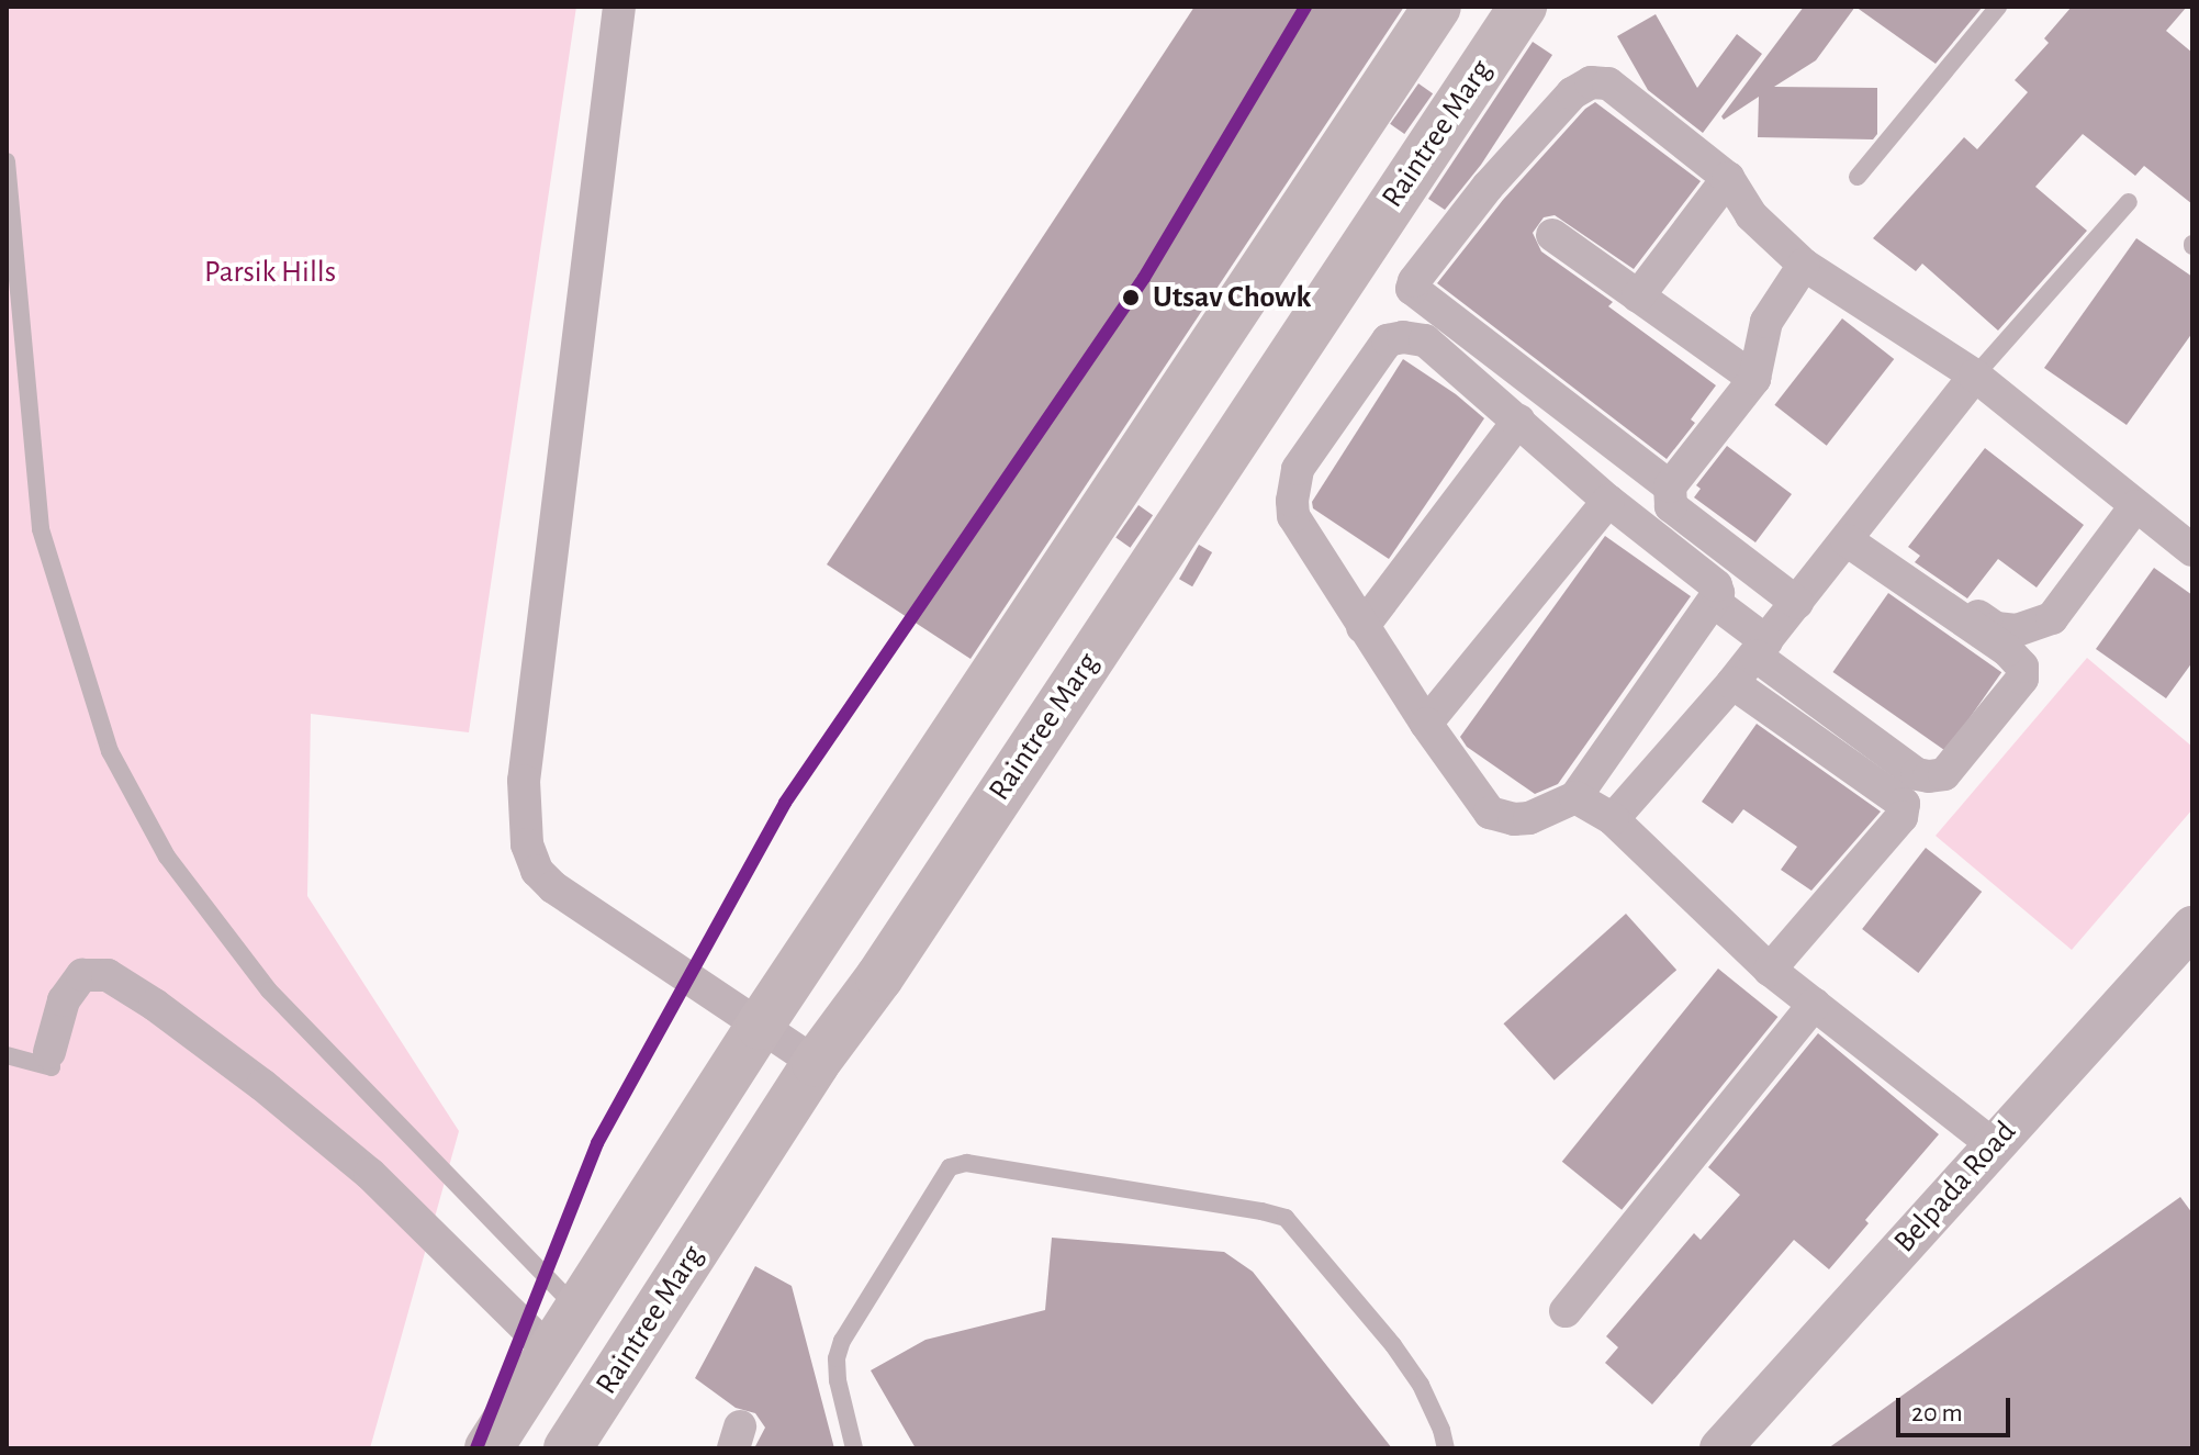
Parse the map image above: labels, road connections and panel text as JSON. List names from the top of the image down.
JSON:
{
  "streets": {
    "main road": ["Raintree Marg"],
    "street": ["Belpada Road"]
  },
  "parks": ["Parsik Hills"],
  "places": ["Utsav Chowk"],
  "scale_bar": "20 m"
}
